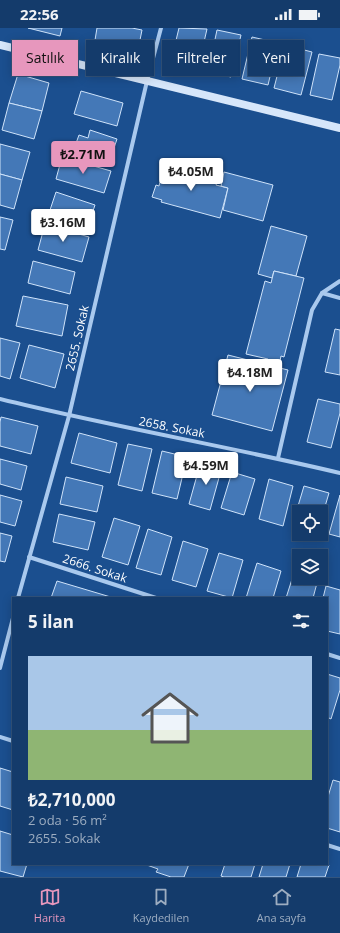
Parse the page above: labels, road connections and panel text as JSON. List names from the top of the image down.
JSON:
{
  "streets": {
    "street": ["2655. Sokak", "2658. Sokak", "2666. Sokak"]
  },
  "crossings": [
    ["2655. Sokak", "2658. Sokak"],
    ["2655. Sokak", "2666. Sokak"]
  ],
  "page": {
    "status": "22:56",
    "chip": [
      "Satılık",
      "Kiralık",
      "Filtreler",
      "Yeni"
    ],
    "price": [
      "₺2.71M",
      "₺4.05M",
      "₺3.16M",
      "₺4.18M",
      "₺4.59M"
    ],
    "heading": "5 ilan",
    "list": [
      {
        "name": "₺2,710,000",
        "note": "2 oda · 56 m² · 2655. Sokak"
      }
    ],
    "tabs": ["Harita", "Kaydedilen", "Ana sayfa"]
  }
}
